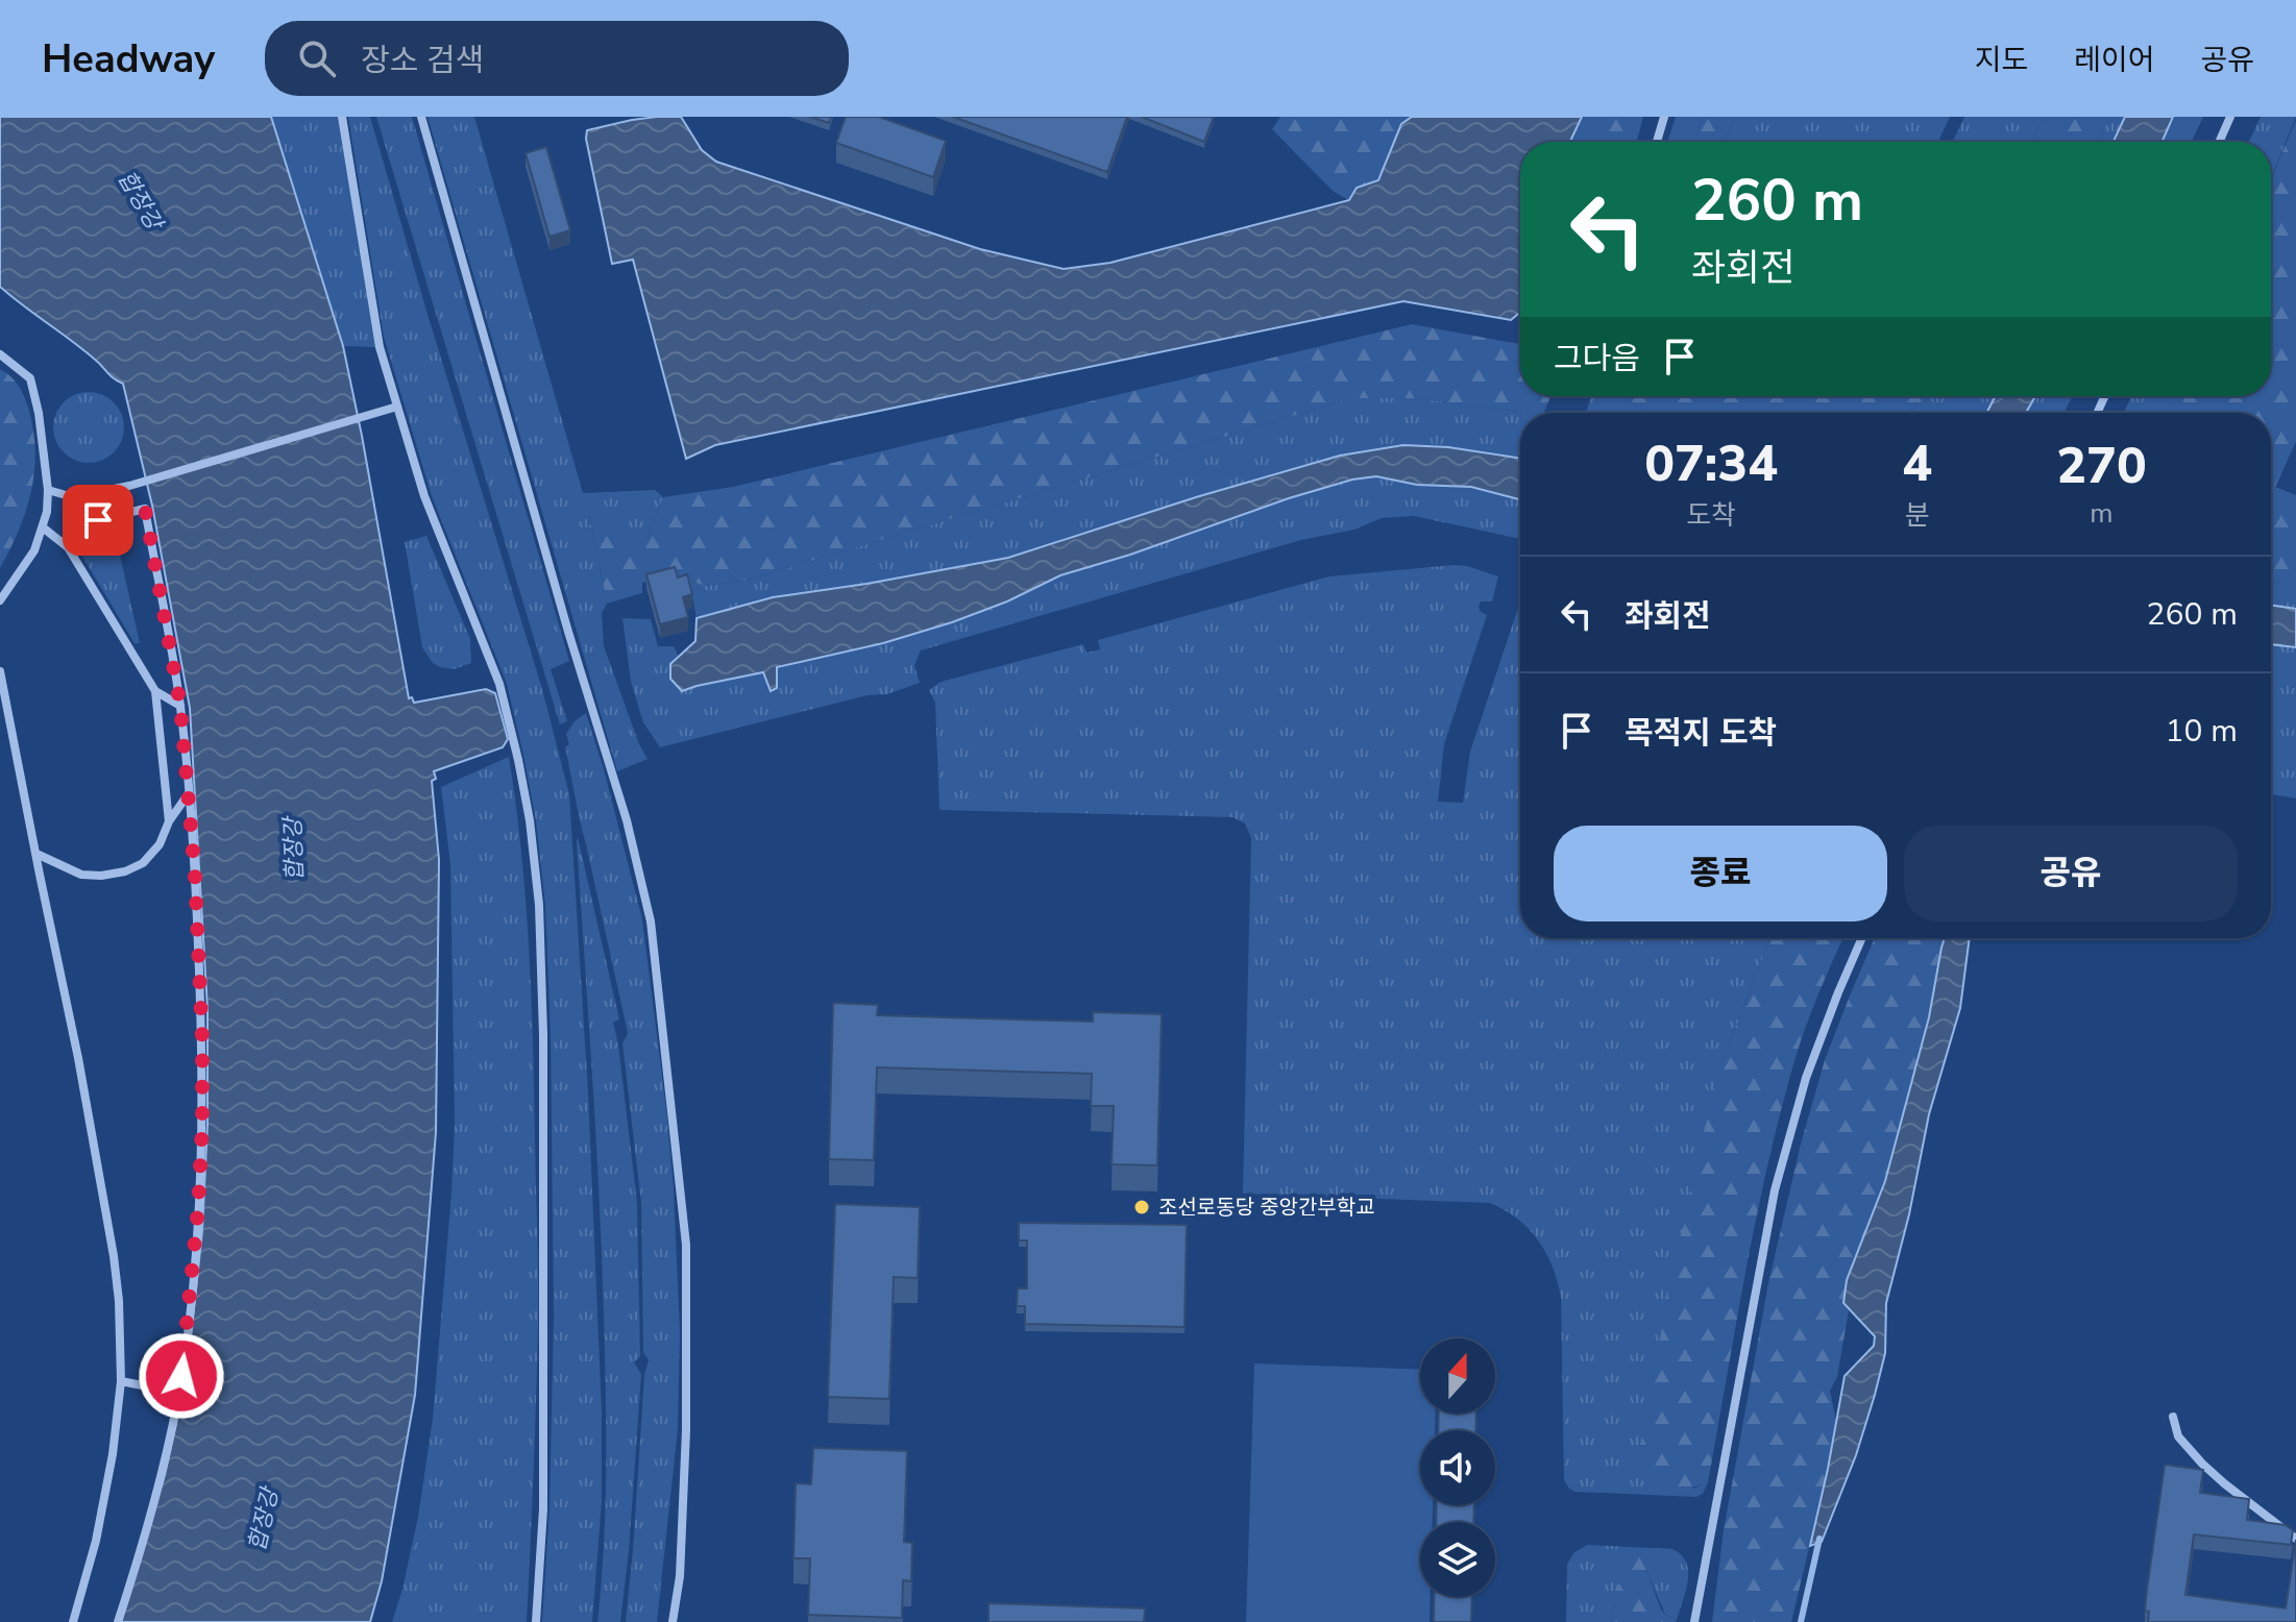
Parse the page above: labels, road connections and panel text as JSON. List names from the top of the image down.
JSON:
{
  "water": ["합장강"],
  "places": ["조선로동당 중앙간부학교"],
  "north": "top",
  "page": {
    "header": "Headway",
    "search": "장소 검색",
    "nav": ["지도", "레이어", "공유"],
    "turn": ["260 m", "좌회전"],
    "then": "그다음",
    "eta": [
      "07:34",
      "도착",
      "4",
      "분",
      "270",
      "m"
    ],
    "list": [
      {
        "name": "좌회전",
        "value": "260 m"
      },
      {
        "name": "목적지 도착",
        "value": "10 m"
      }
    ],
    "buttons": ["종료", "공유"]
  }
}
